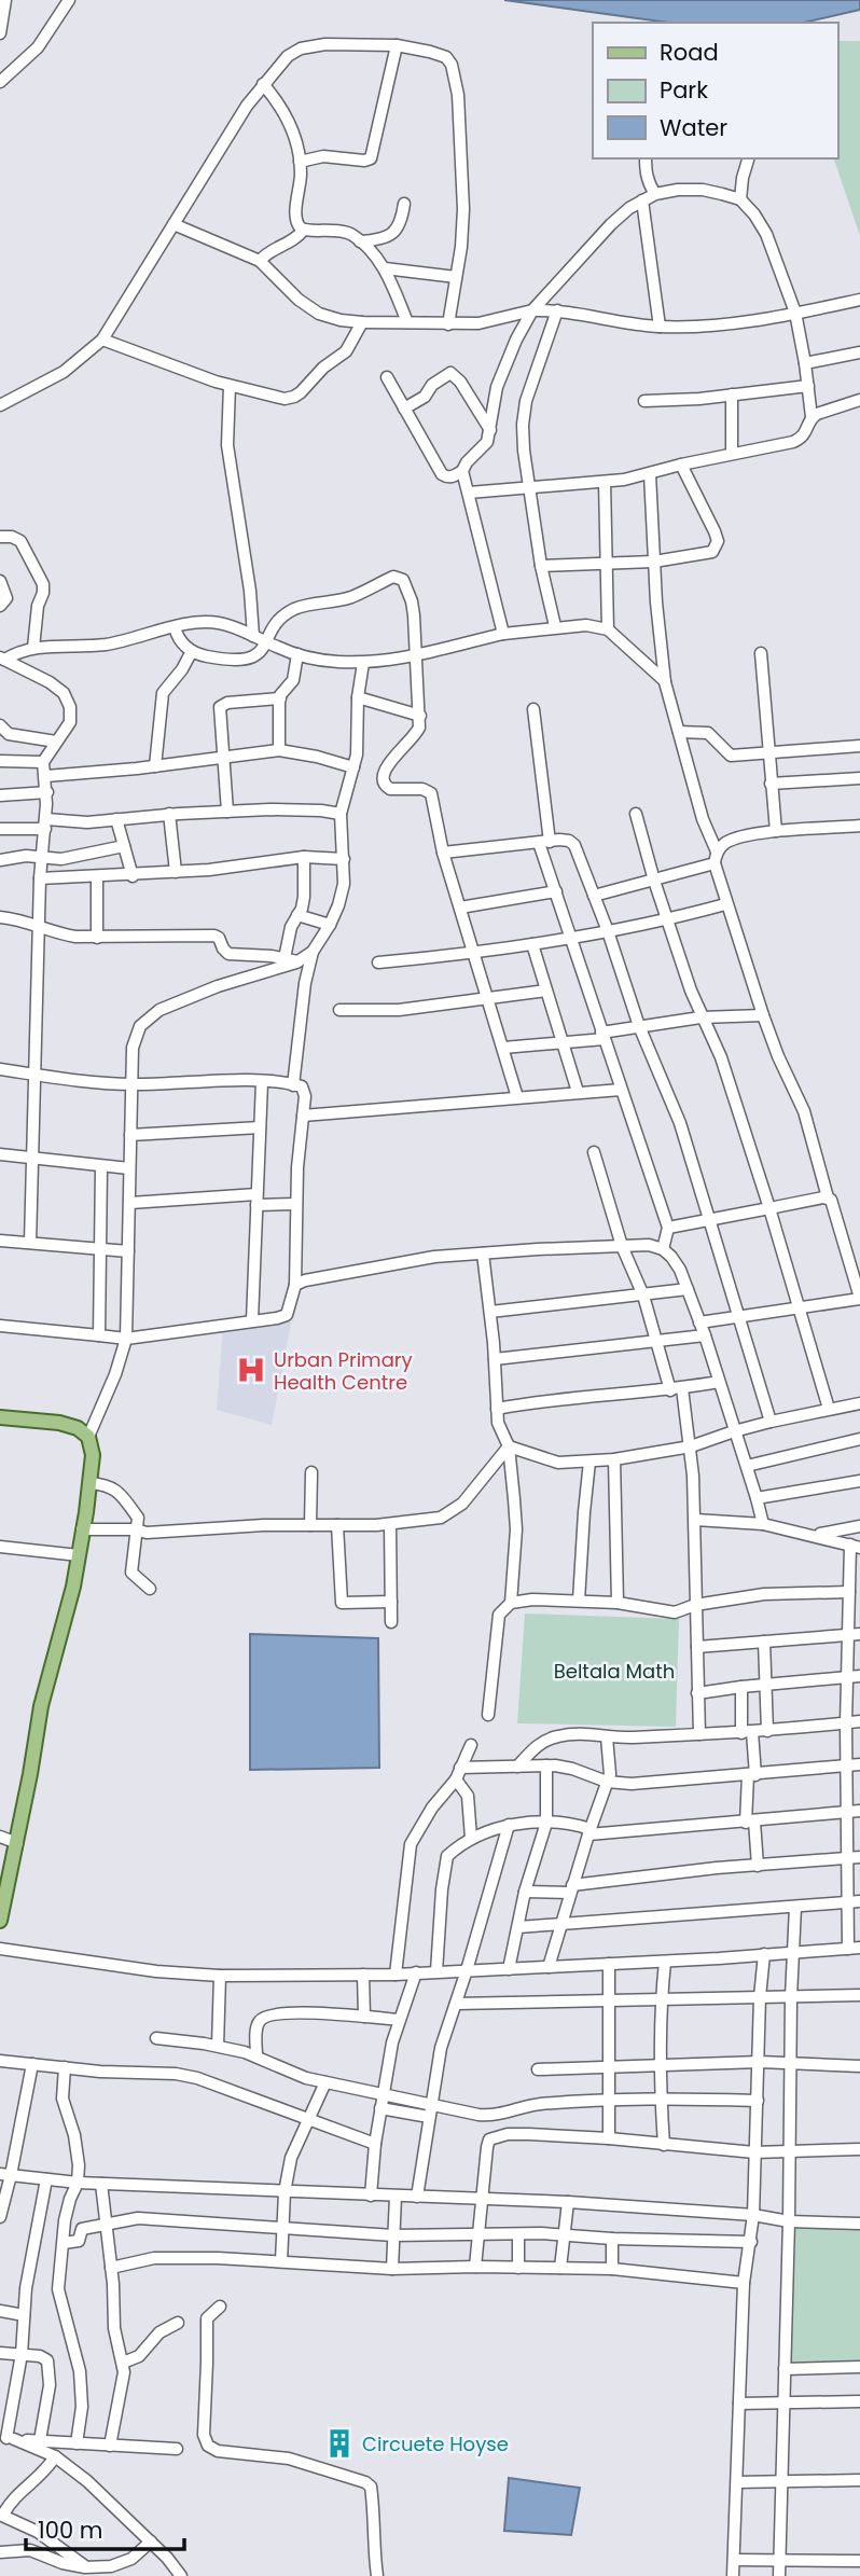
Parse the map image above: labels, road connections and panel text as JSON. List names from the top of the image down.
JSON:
{
  "parks": ["Beltala Math"],
  "places": {
    "hospital": ["Urban Primary Health Centre"],
    "building": ["Circuete Hoyse"]
  },
  "legend": ["Road", "Park", "Water"],
  "scale_bar": "100 m"
}
